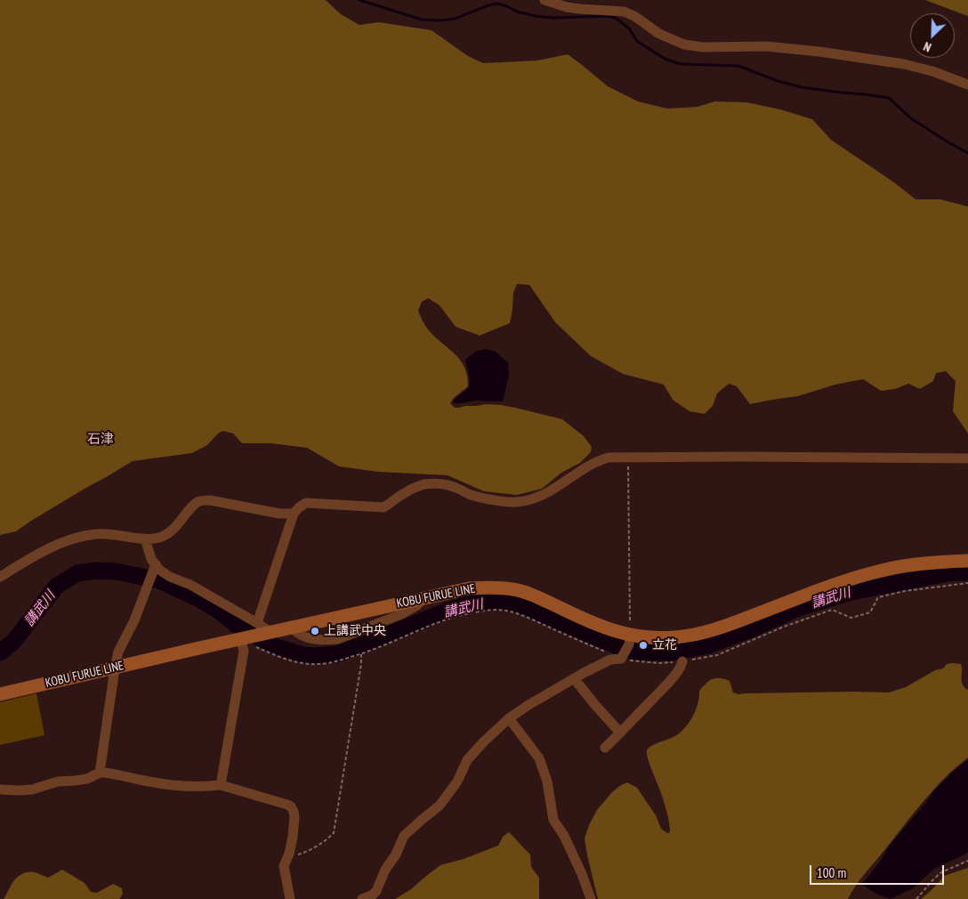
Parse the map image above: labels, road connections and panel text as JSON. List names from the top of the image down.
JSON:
{
  "streets": {
    "main road": ["KOBU FURUE LINE"]
  },
  "districts": ["石津"],
  "water": ["講武川"],
  "places": ["上講武中央", "立花"],
  "scale_bar": "100 m",
  "north": "bottom left"
}
